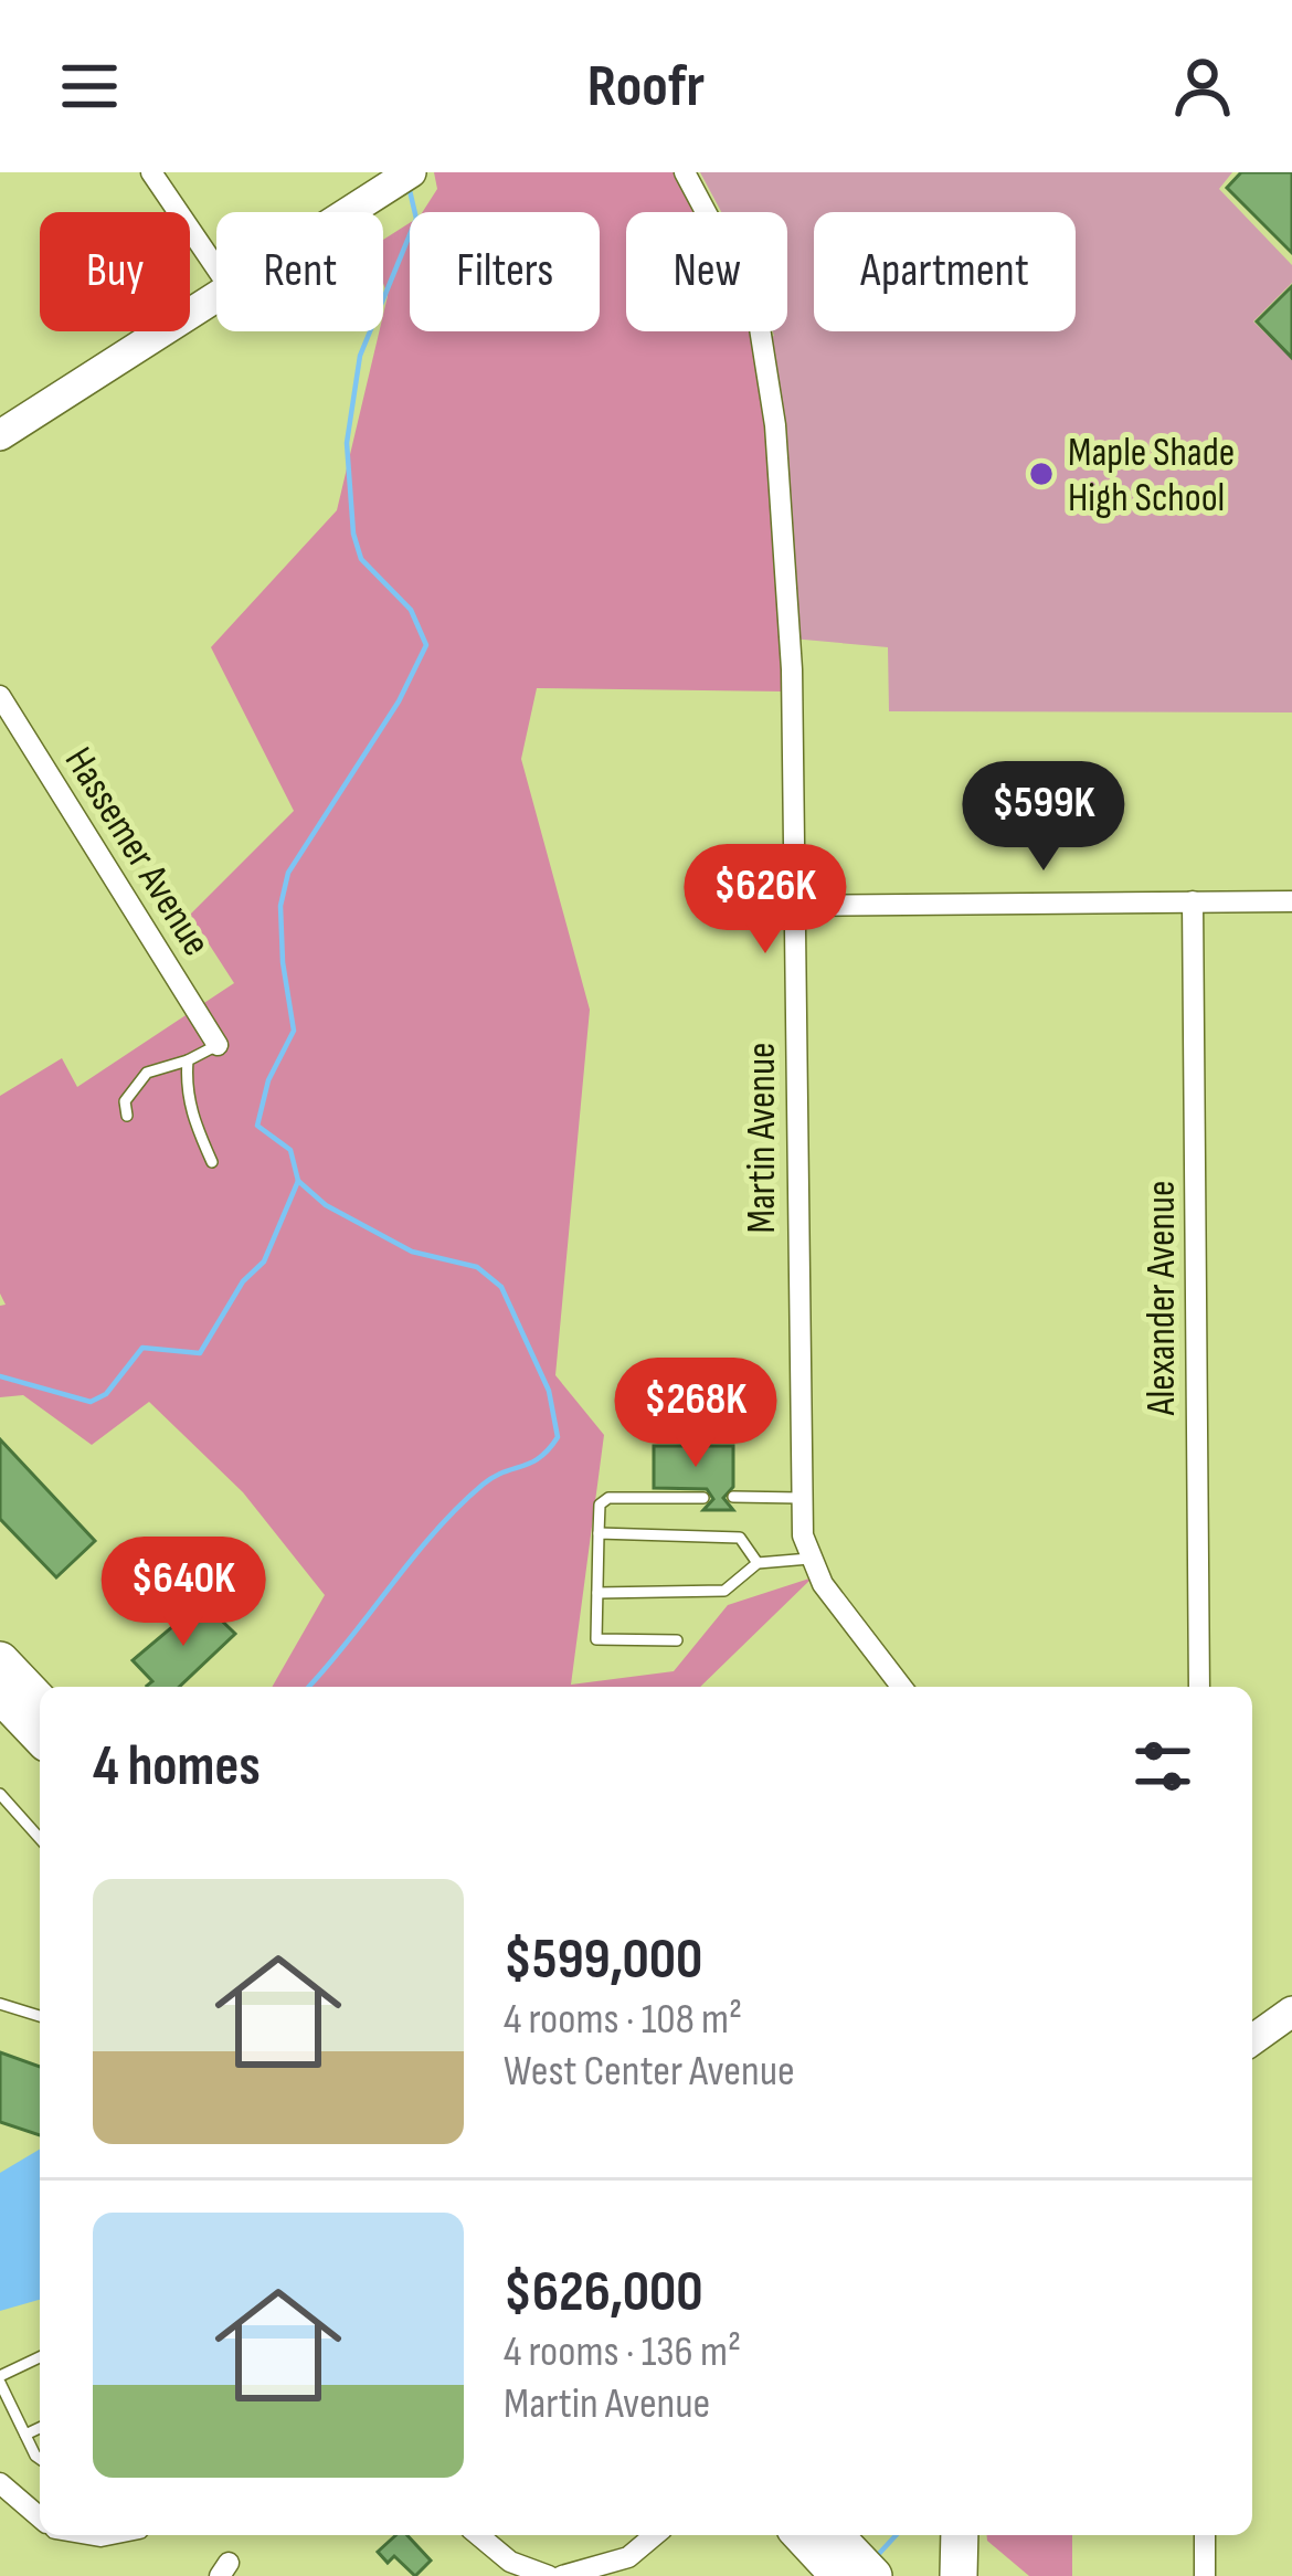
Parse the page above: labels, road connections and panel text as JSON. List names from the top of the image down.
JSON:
{
  "streets": {
    "street": ["Hassemer Avenue", "Martin Avenue", "Alexander Avenue"]
  },
  "places": ["Maple Shade High School"],
  "page": {
    "header": "Roofr",
    "chip": [
      "Buy",
      "Rent",
      "Filters",
      "New",
      "Apartment"
    ],
    "price": [
      "$599K",
      "$626K",
      "$268K",
      "$640K"
    ],
    "heading": "4 homes",
    "list": [
      {
        "name": "$599,000",
        "note": "4 rooms · 108 m² · West Center Avenue"
      },
      {
        "name": "$626,000",
        "note": "4 rooms · 136 m² · Martin Avenue"
      }
    ]
  }
}
